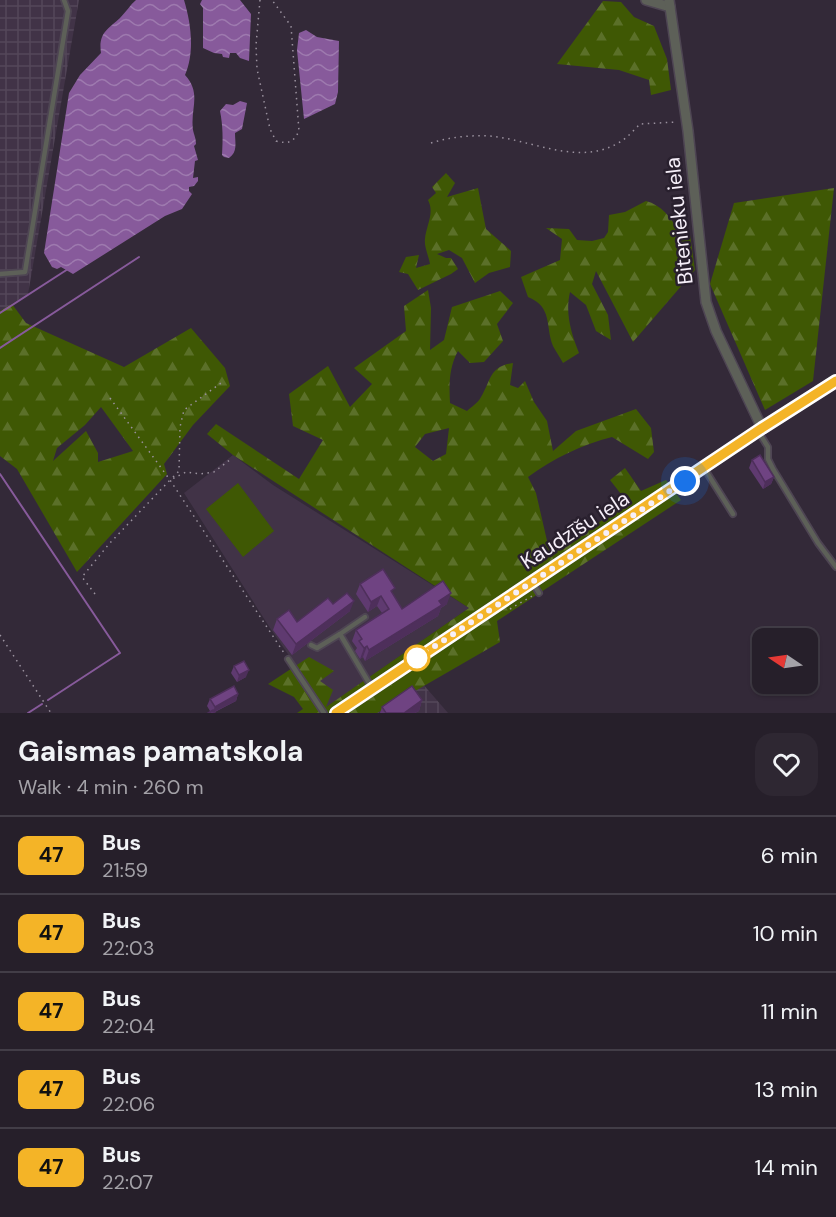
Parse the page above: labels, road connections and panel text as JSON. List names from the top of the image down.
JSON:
{
  "streets": {
    "street": ["Bitenieku iela", "Kaudzīšu iela"]
  },
  "crossings": [
    ["Bitenieku iela", "Kaudzīšu iela"]
  ],
  "lines": ["bus line 47"],
  "north": "left",
  "page": {
    "heading": ["Gaismas pamatskola", "Walk · 4 min · 260 m"],
    "list": [
      {
        "mark": "47",
        "name": "Bus",
        "note": "21:59",
        "value": "6 min"
      },
      {
        "mark": "47",
        "name": "Bus",
        "note": "22:03",
        "value": "10 min"
      },
      {
        "mark": "47",
        "name": "Bus",
        "note": "22:04",
        "value": "11 min"
      },
      {
        "mark": "47",
        "name": "Bus",
        "note": "22:06",
        "value": "13 min"
      },
      {
        "mark": "47",
        "name": "Bus",
        "note": "22:07",
        "value": "14 min"
      }
    ]
  }
}
